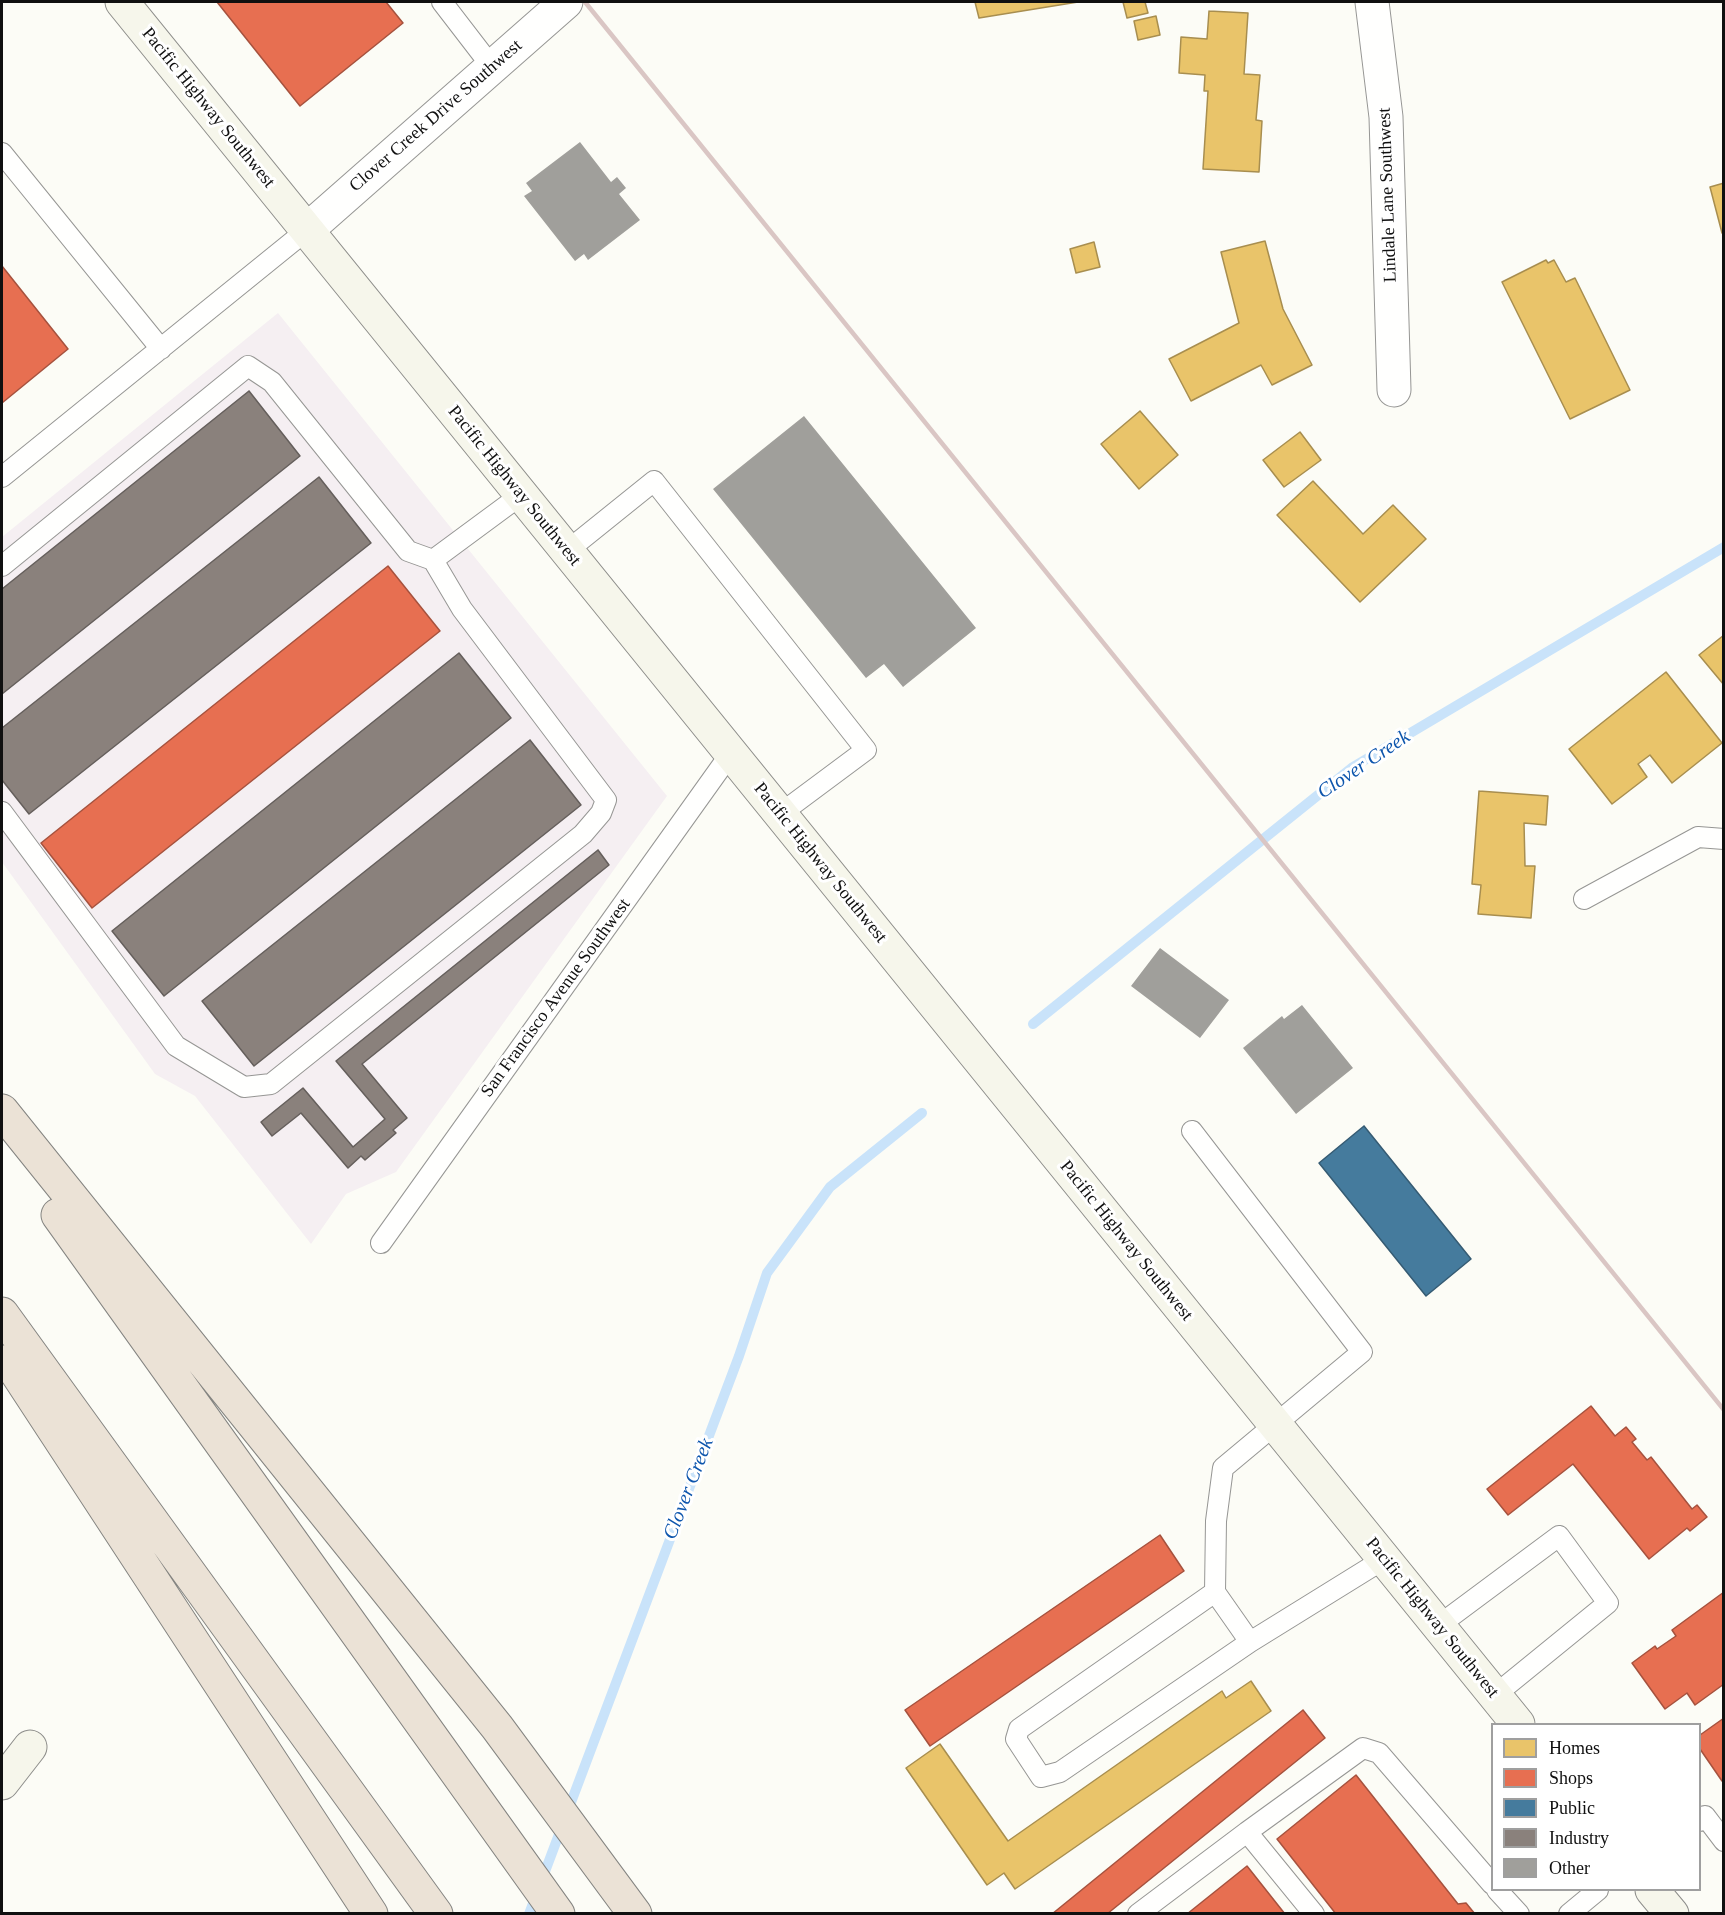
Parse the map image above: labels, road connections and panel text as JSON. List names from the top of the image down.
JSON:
{
  "streets": {
    "street": ["Pacific Highway Southwest", "Clover Creek Drive Southwest", "Lindale Lane Southwest"],
    "lane": ["San Francisco Avenue Southwest"]
  },
  "crossings": [
    ["Pacific Highway Southwest", "Clover Creek Drive Southwest"],
    ["Pacific Highway Southwest", "San Francisco Avenue Southwest"]
  ],
  "water": ["Clover Creek"],
  "legend": [
    "Homes",
    "Shops",
    "Public",
    "Industry",
    "Other"
  ]
}
